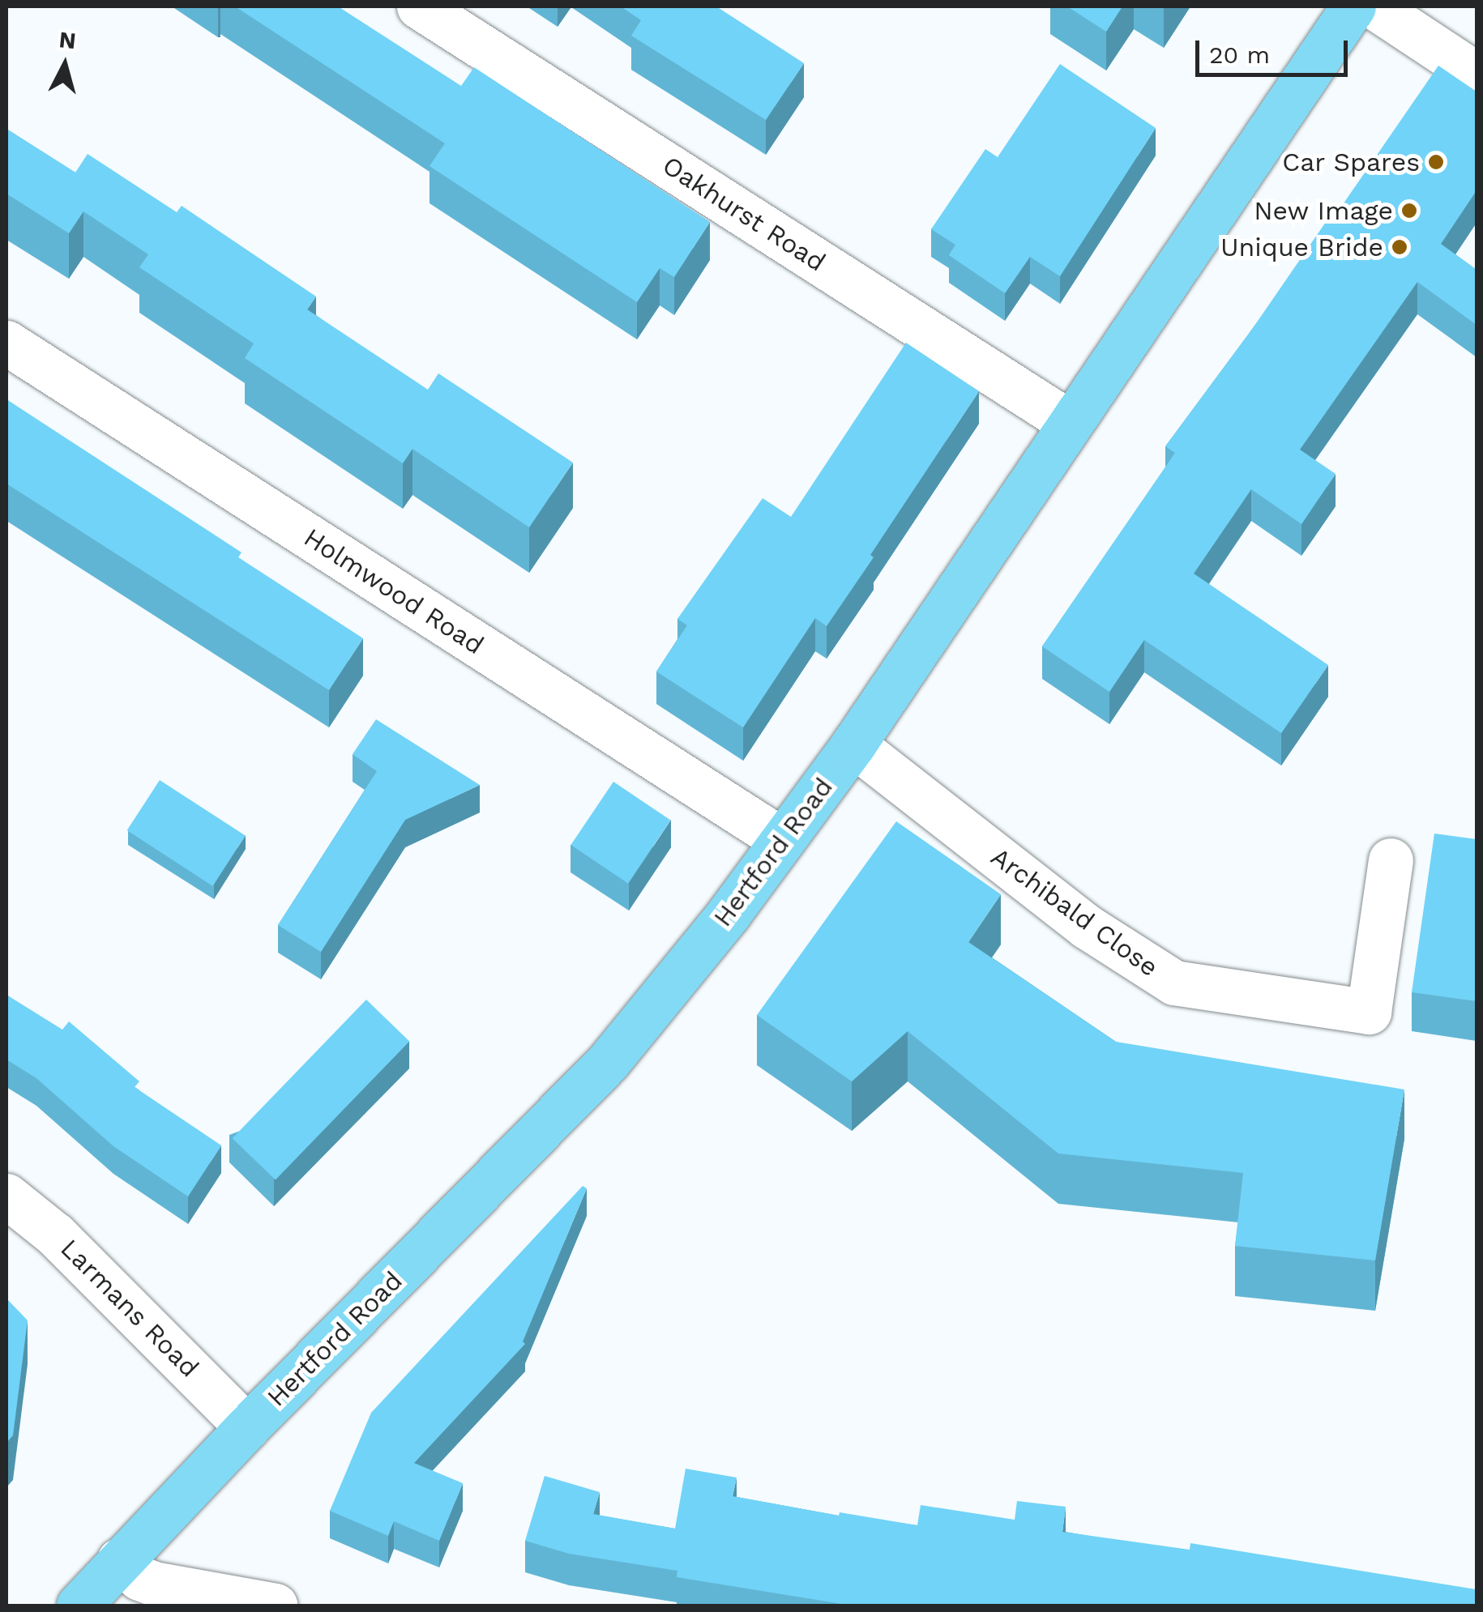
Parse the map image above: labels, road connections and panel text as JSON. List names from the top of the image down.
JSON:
{
  "streets": {
    "main road": ["Hertford Road"],
    "street": [
      "Oakhurst Road",
      "Holmwood Road",
      "Archibald Close",
      "Larmans Road"
    ]
  },
  "crossings": [
    ["Oakhurst Road", "Hertford Road"],
    ["Holmwood Road", "Hertford Road"],
    ["Hertford Road", "Archibald Close"],
    ["Hertford Road", "Larmans Road"]
  ],
  "places": ["Car Spares", "New Image", "Unique Bride"],
  "scale_bar": "20 m",
  "north": "top"
}
